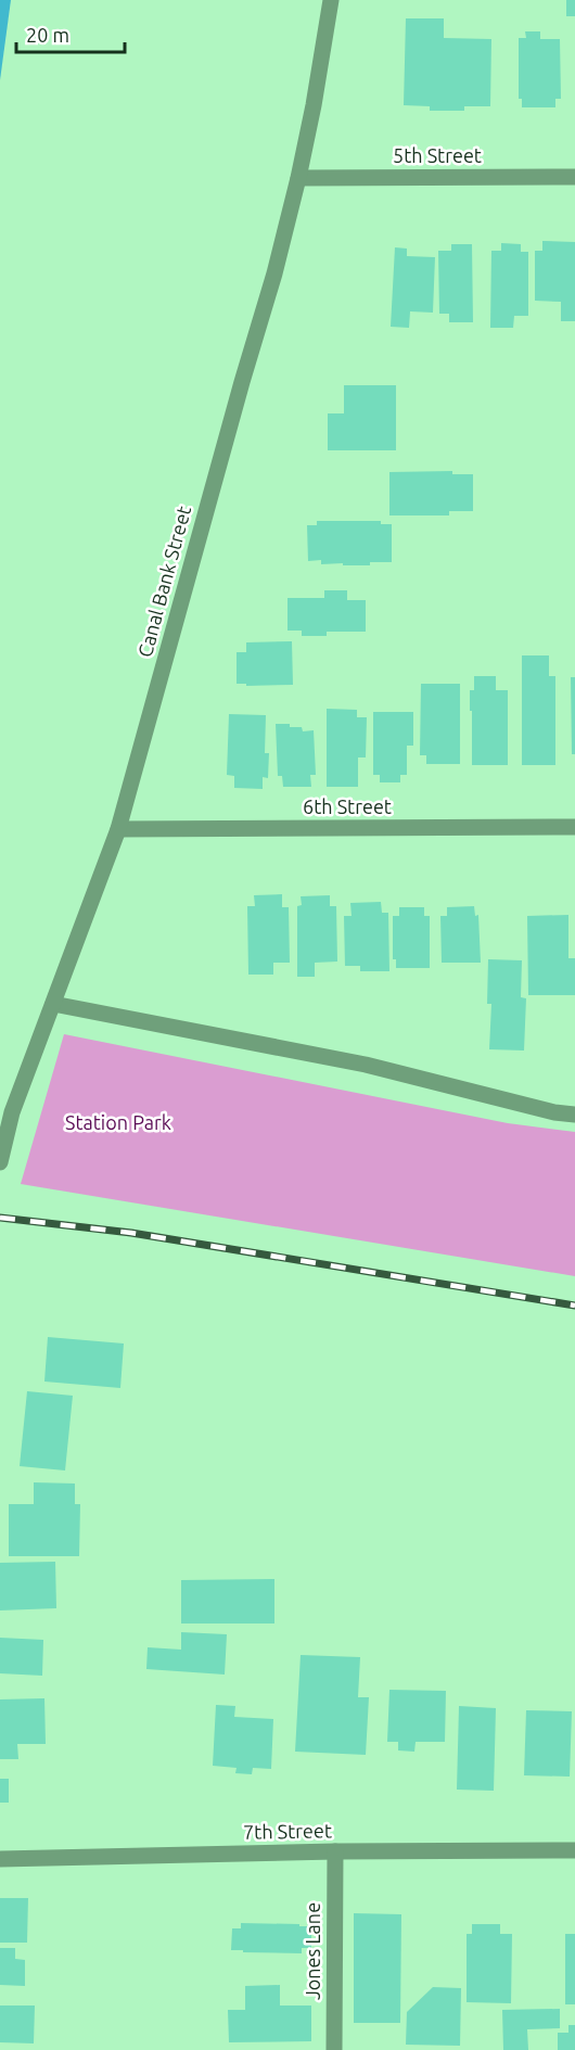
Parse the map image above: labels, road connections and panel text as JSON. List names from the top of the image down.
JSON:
{
  "streets": {
    "street": [
      "5th Street",
      "Canal Bank Street",
      "6th Street",
      "7th Street",
      "Jones Lane"
    ]
  },
  "crossings": [
    ["5th Street", "Canal Bank Street"],
    ["Canal Bank Street", "6th Street"],
    ["7th Street", "Jones Lane"]
  ],
  "parks": ["Station Park"],
  "scale_bar": "20 m"
}
